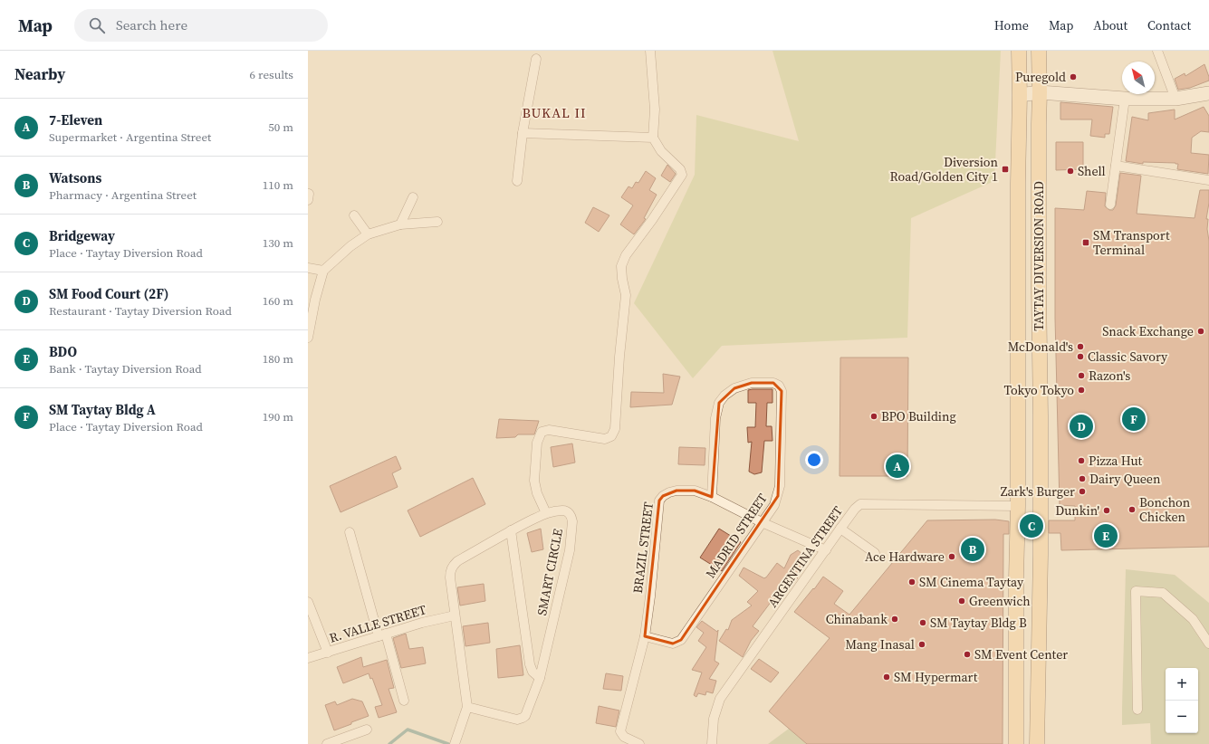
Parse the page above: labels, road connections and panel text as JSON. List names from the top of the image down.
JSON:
{
  "streets": {
    "main road": ["TAYTAY DIVERSION ROAD"],
    "street": [
      "MADRID STREET",
      "BRAZIL STREET",
      "ARGENTINA STREET",
      "SMART CIRCLE",
      "R. VALLE STREET"
    ]
  },
  "crossings": [
    ["TAYTAY DIVERSION ROAD", "ARGENTINA STREET"],
    ["MADRID STREET", "BRAZIL STREET"],
    ["BRAZIL STREET", "ARGENTINA STREET"],
    ["SMART CIRCLE", "R. VALLE STREET"]
  ],
  "districts": ["BUKAL II"],
  "places": {
    "other": [
      "Puregold",
      "Shell",
      "Snack Exchange",
      "McDonald's",
      "Classic Savory",
      "Razon's",
      "Tokyo Tokyo",
      "BPO Building",
      "Pizza Hut",
      "Dairy Queen",
      "Zark's Burger",
      "Bonchon Chicken",
      "Dunkin'",
      "Ace Hardware",
      "SM Cinema Taytay",
      "Greenwich",
      "Chinabank",
      "SM Taytay Bldg B",
      "Mang Inasal",
      "SM Event Center",
      "SM Hypermart"
    ],
    "transit": ["Diversion Road/Golden City 1", "SM Transport Terminal"]
  },
  "north": "top left",
  "page": {
    "header": "Map",
    "search": "Search here",
    "nav": [
      "Home",
      "Map",
      "About",
      "Contact"
    ],
    "heading": ["Nearby", "6 results"],
    "list": [
      {
        "mark": "A",
        "name": "7-Eleven",
        "note": "Supermarket · Argentina Street",
        "value": "50 m"
      },
      {
        "mark": "B",
        "name": "Watsons",
        "note": "Pharmacy · Argentina Street",
        "value": "110 m"
      },
      {
        "mark": "C",
        "name": "Bridgeway",
        "note": "Place · Taytay Diversion Road",
        "value": "130 m"
      },
      {
        "mark": "D",
        "name": "SM Food Court (2F)",
        "note": "Restaurant · Taytay Diversion Road",
        "value": "160 m"
      },
      {
        "mark": "E",
        "name": "BDO",
        "note": "Bank · Taytay Diversion Road",
        "value": "180 m"
      },
      {
        "mark": "F",
        "name": "SM Taytay Bldg A",
        "note": "Place · Taytay Diversion Road",
        "value": "190 m"
      }
    ],
    "pins": [
      "F",
      "D",
      "A",
      "C",
      "E",
      "B"
    ],
    "map_buttons": ["+", "−"]
  }
}
